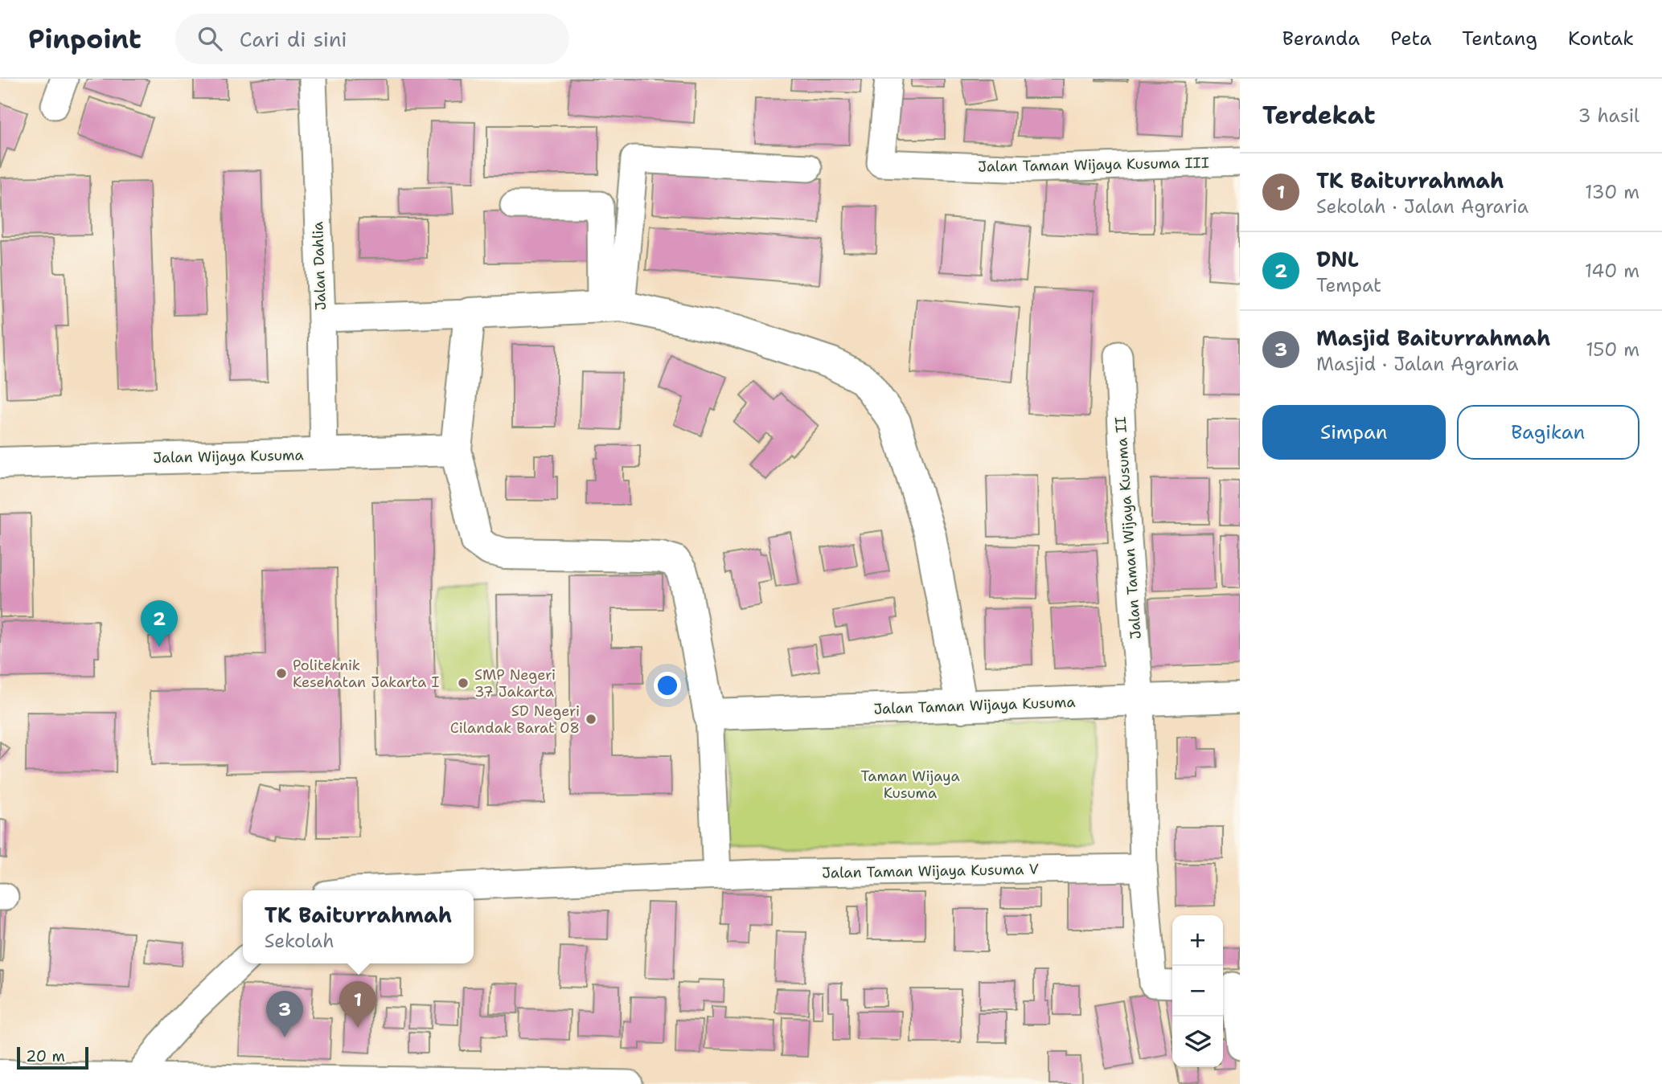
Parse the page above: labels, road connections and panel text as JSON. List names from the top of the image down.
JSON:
{
  "streets": {
    "street": [
      "Jalan Taman Wijaya Kusuma III",
      "Jalan Dahlia",
      "Jalan Wijaya Kusuma",
      "Jalan Taman Wijaya Kusuma II",
      "Jalan Taman Wijaya Kusuma",
      "Jalan Taman Wijaya Kusuma V"
    ]
  },
  "crossings": [
    ["Jalan Dahlia", "Jalan Wijaya Kusuma"],
    ["Jalan Taman Wijaya Kusuma II", "Jalan Taman Wijaya Kusuma"],
    ["Jalan Taman Wijaya Kusuma II", "Jalan Taman Wijaya Kusuma V"]
  ],
  "parks": ["Taman Wijaya Kusuma"],
  "places": ["Politeknik Kesehatan Jakarta I", "SMP Negeri 37 Jakarta", "SD Negeri Cilandak Barat 08"],
  "scale_bar": "20 m",
  "page": {
    "header": "Pinpoint",
    "search": "Cari di sini",
    "nav": [
      "Beranda",
      "Peta",
      "Tentang",
      "Kontak"
    ],
    "heading": ["Terdekat", "3 hasil"],
    "list": [
      {
        "mark": "1",
        "name": "TK Baiturrahmah",
        "note": "Sekolah · Jalan Agraria",
        "value": "130 m"
      },
      {
        "mark": "2",
        "name": "DNL",
        "note": "Tempat",
        "value": "140 m"
      },
      {
        "mark": "3",
        "name": "Masjid Baiturrahmah",
        "note": "Masjid · Jalan Agraria",
        "value": "150 m"
      }
    ],
    "buttons": ["Simpan", "Bagikan"],
    "pins": ["2", "1", "3"],
    "popup": ["TK Baiturrahmah", "Sekolah"],
    "map_buttons": ["+", "−"],
    "scale": "20 m"
  }
}
